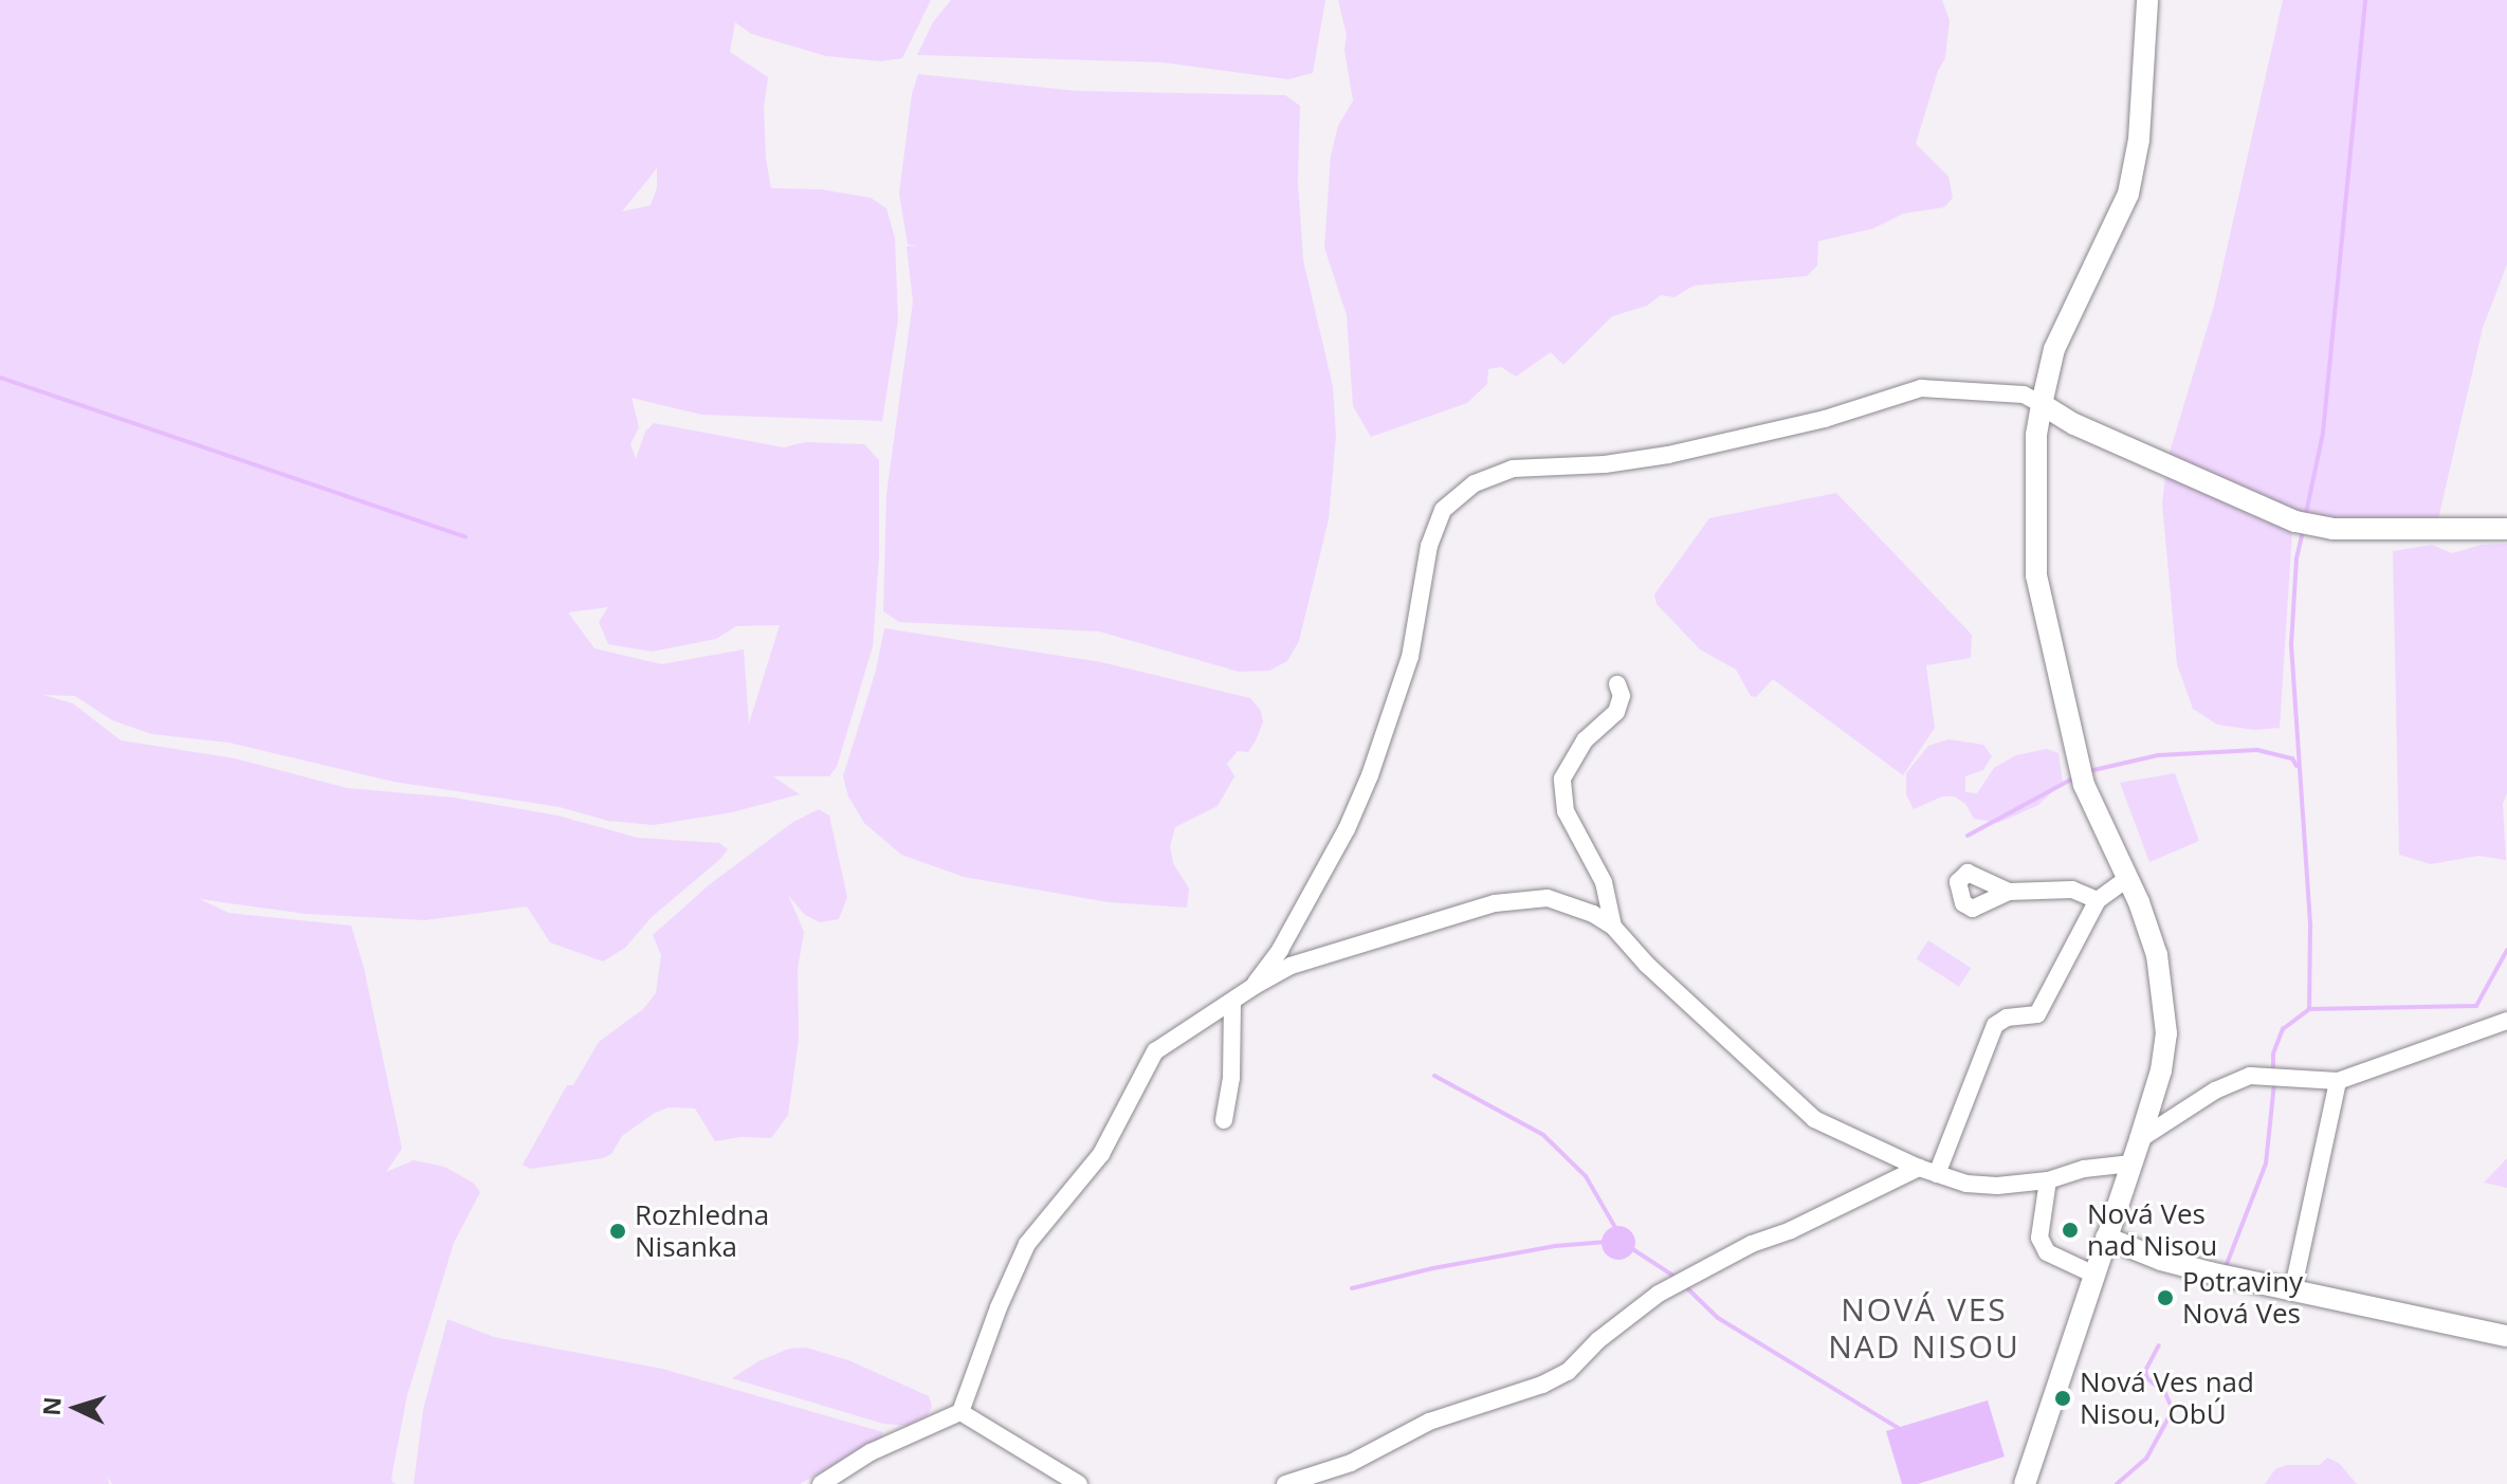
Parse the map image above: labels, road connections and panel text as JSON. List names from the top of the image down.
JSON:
{
  "districts": ["NOVÁ VES NAD NISOU"],
  "places": [
    "Nová Ves nad Nisou",
    "Rozhledna Nisanka",
    "Potraviny Nová Ves",
    "Nová Ves nad Nisou, ObÚ"
  ],
  "north": "left"
}
